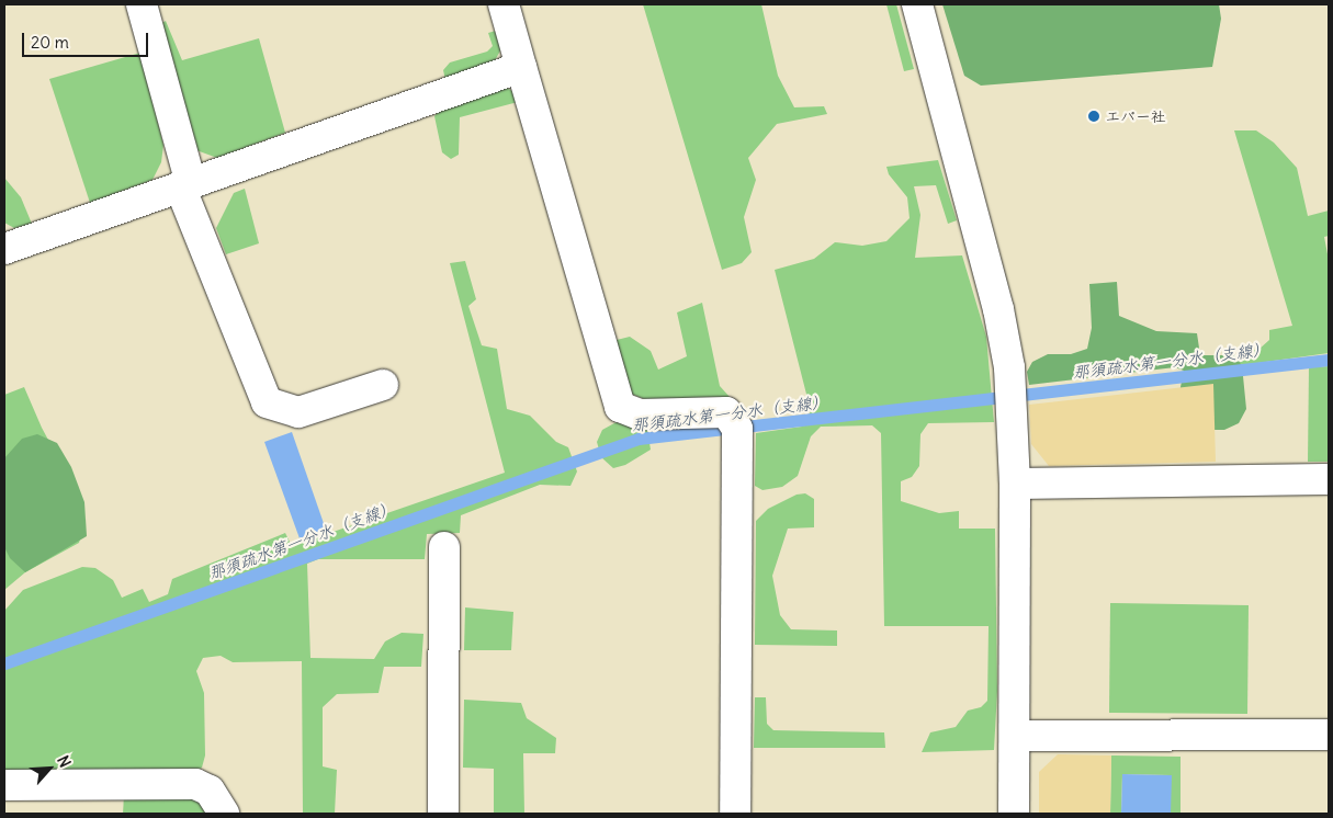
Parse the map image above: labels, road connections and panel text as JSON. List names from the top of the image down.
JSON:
{
  "water": ["那須疏水第一分水（支線）"],
  "places": ["エバー社"],
  "scale_bar": "20 m",
  "north": "top right"
}
